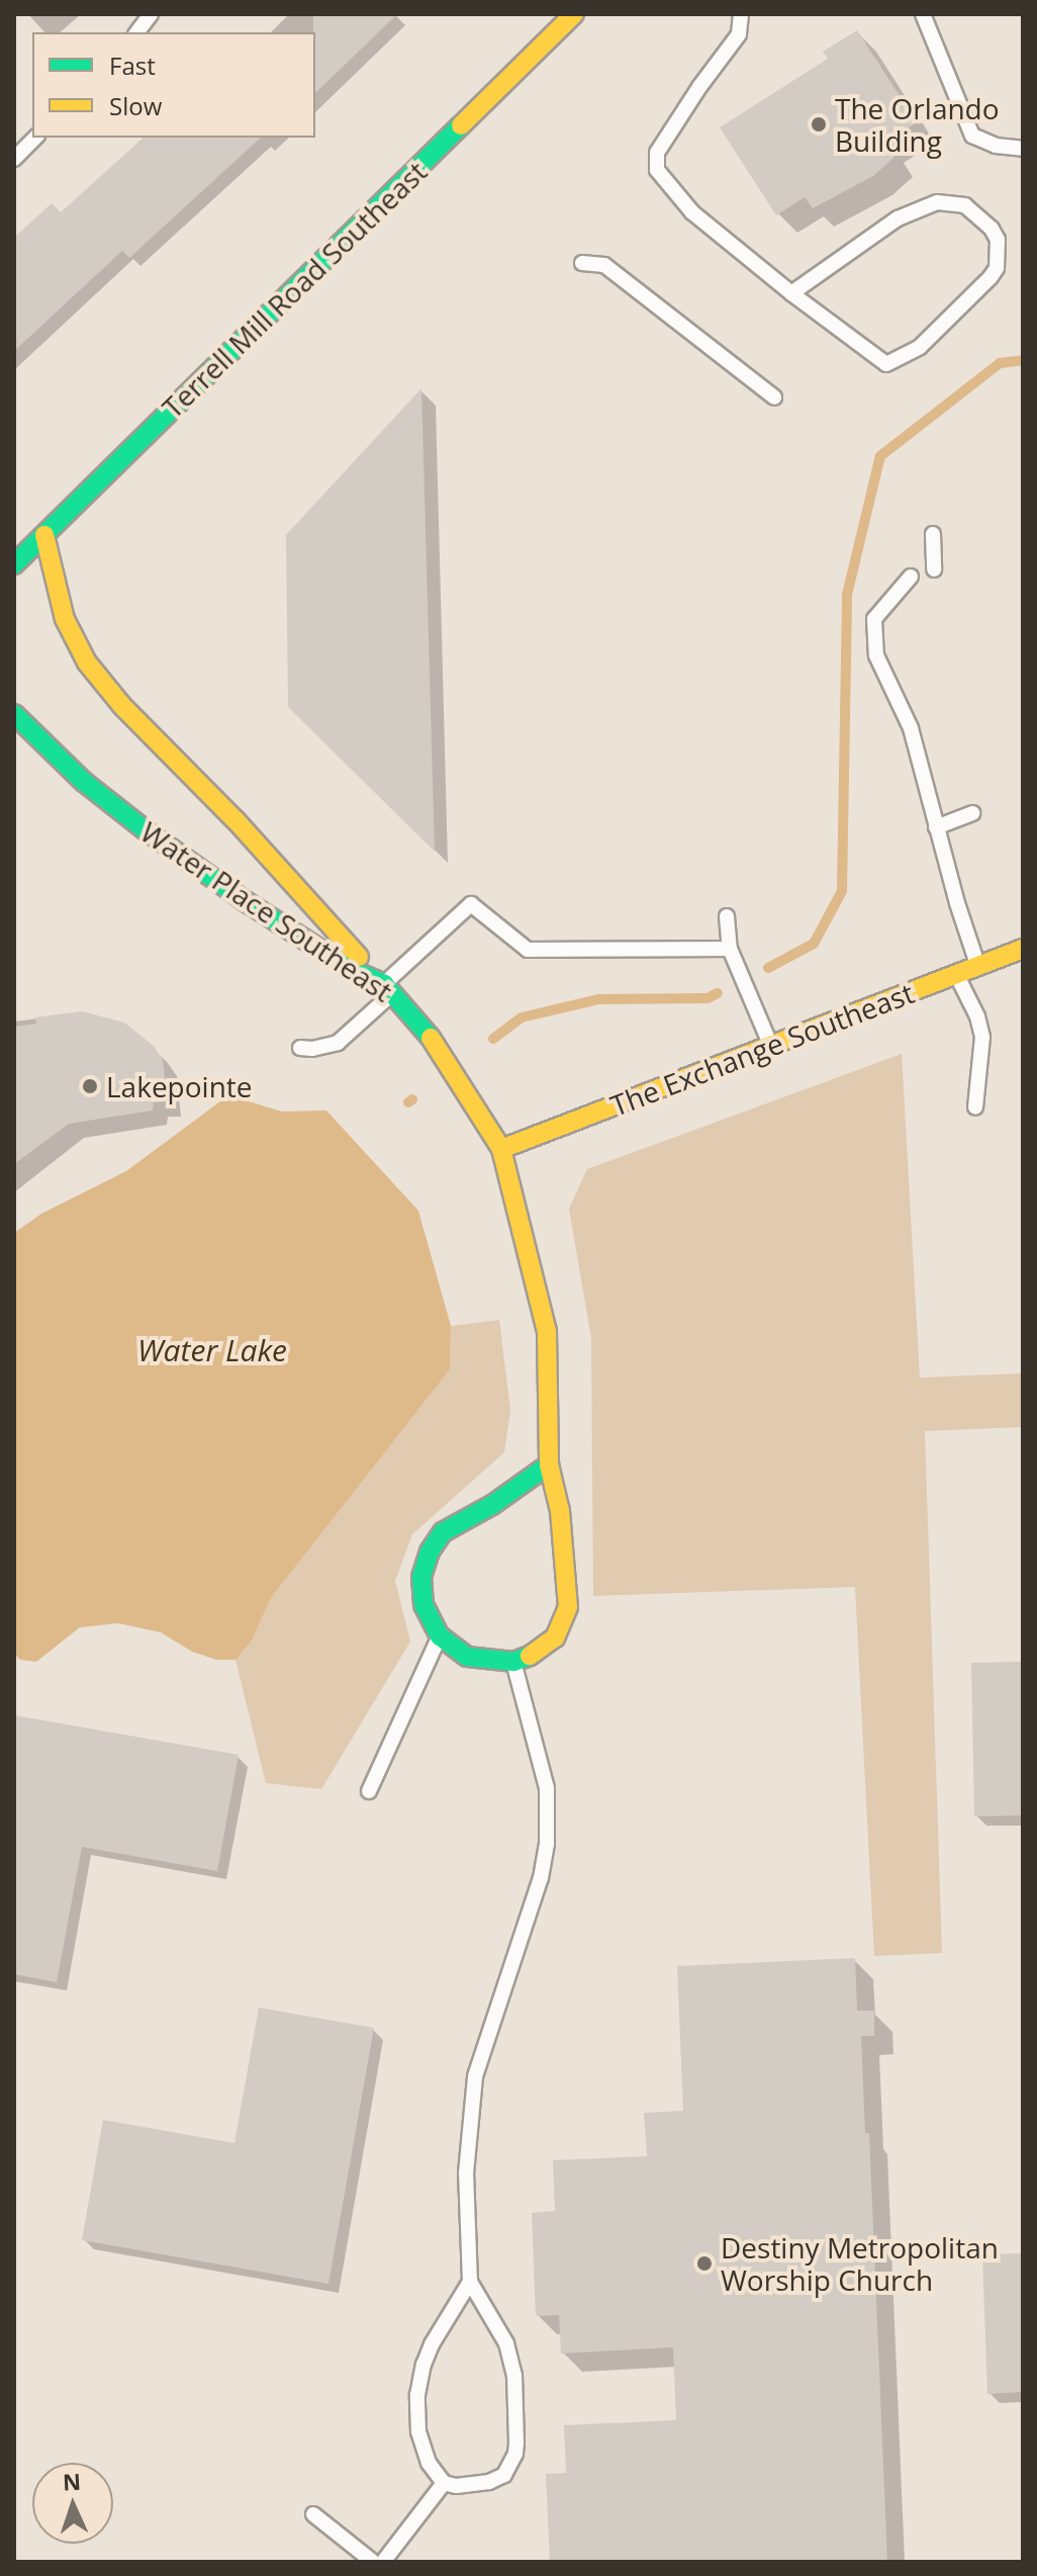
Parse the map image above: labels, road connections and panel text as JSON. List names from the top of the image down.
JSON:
{
  "streets": {
    "street": ["Terrell Mill Road Southeast", "Water Place Southeast", "The Exchange Southeast"]
  },
  "crossings": [
    ["Water Place Southeast", "The Exchange Southeast"]
  ],
  "water": ["Water Lake"],
  "places": ["The Orlando Building", "Lakepointe", "Destiny Metropolitan Worship Church"],
  "legend": ["Fast", "Slow"],
  "north": "top"
}
